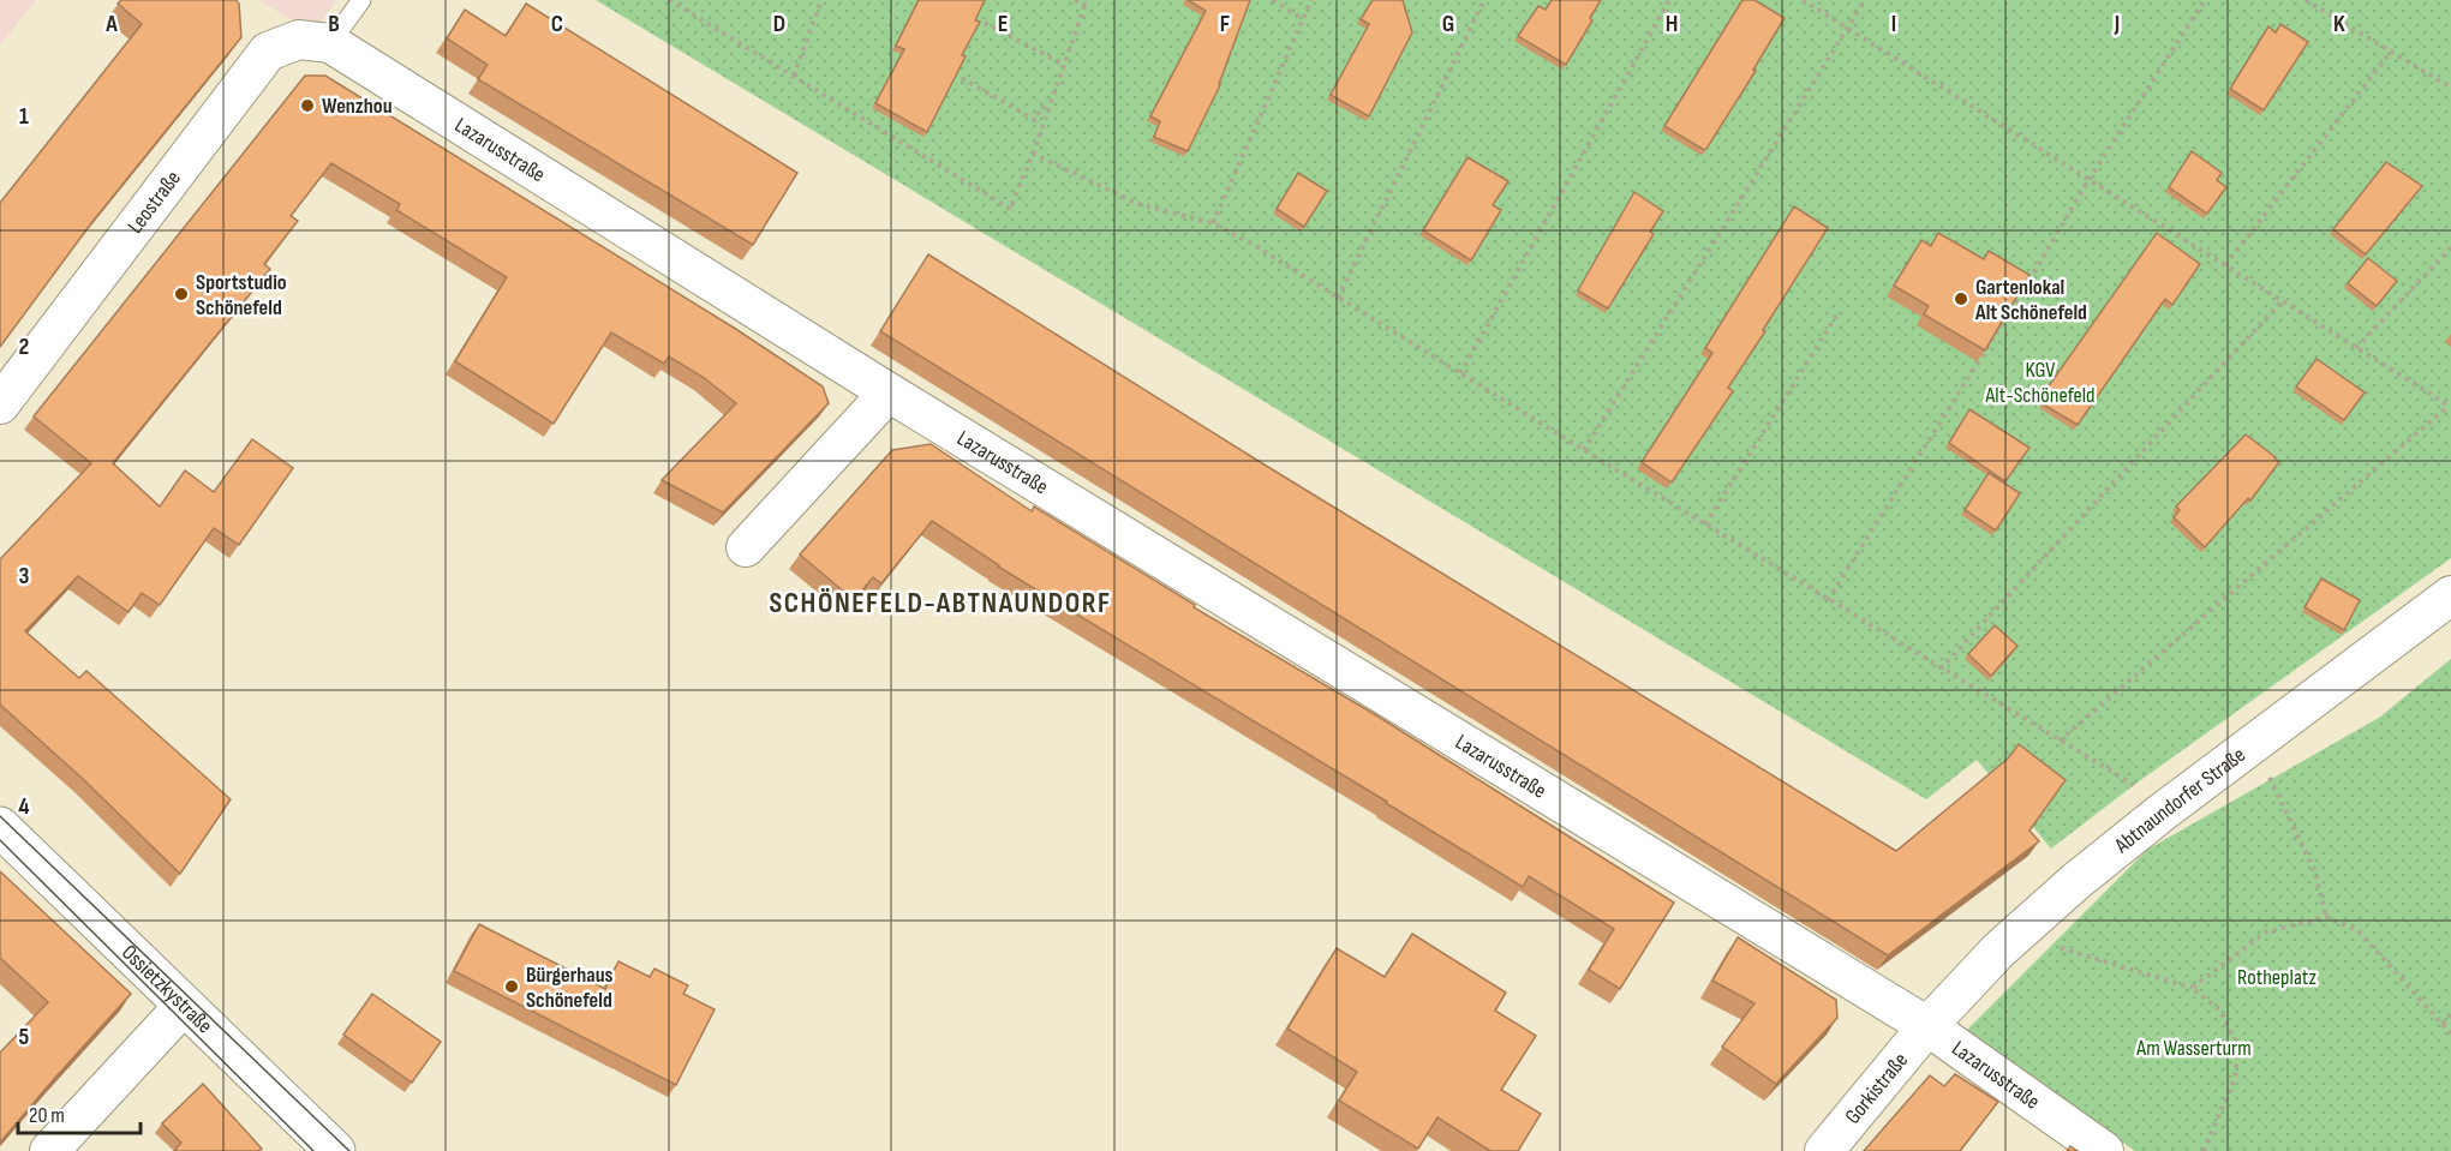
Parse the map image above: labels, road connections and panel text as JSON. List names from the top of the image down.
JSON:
{
  "streets": {
    "main road": ["Ossietzkystraße"],
    "street": [
      "Lazarusstraße",
      "Leostraße",
      "Abtnaundorfer Straße",
      "Gorkistraße"
    ]
  },
  "crossings": [
    ["Lazarusstraße", "Leostraße"],
    ["Lazarusstraße", "Abtnaundorfer Straße"],
    ["Lazarusstraße", "Gorkistraße"],
    ["Abtnaundorfer Straße", "Gorkistraße"]
  ],
  "districts": ["SCHÖNEFELD-ABTNAUNDORF"],
  "parks": ["KGV Alt-Schönefeld", "Rotheplatz", "Am Wasserturm"],
  "places": [
    "Wenzhou",
    "Sportstudio Schönefeld",
    "Gartenlokal Alt Schönefeld",
    "Bürgerhaus Schönefeld"
  ],
  "scale_bar": "20 m",
  "grid": {
    "columns": [
      "A",
      "B",
      "C",
      "D",
      "E",
      "F",
      "G",
      "H",
      "I",
      "J",
      "K"
    ],
    "rows": [
      "1",
      "2",
      "3",
      "4",
      "5"
    ]
  }
}
